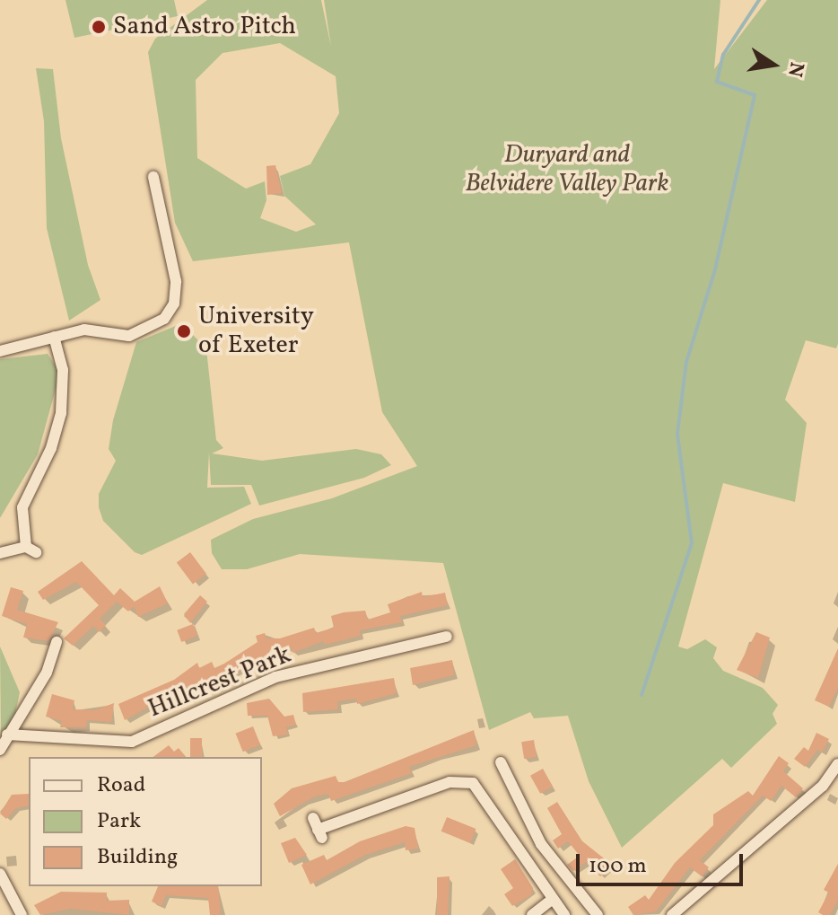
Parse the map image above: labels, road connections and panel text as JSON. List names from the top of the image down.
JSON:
{
  "streets": {
    "street": ["Hillcrest Park"]
  },
  "parks": ["Duryard and Belvidere Valley Park"],
  "places": ["Sand Astro Pitch", "University of Exeter"],
  "legend": ["Road", "Park", "Building"],
  "scale_bar": "100 m",
  "north": "right"
}
